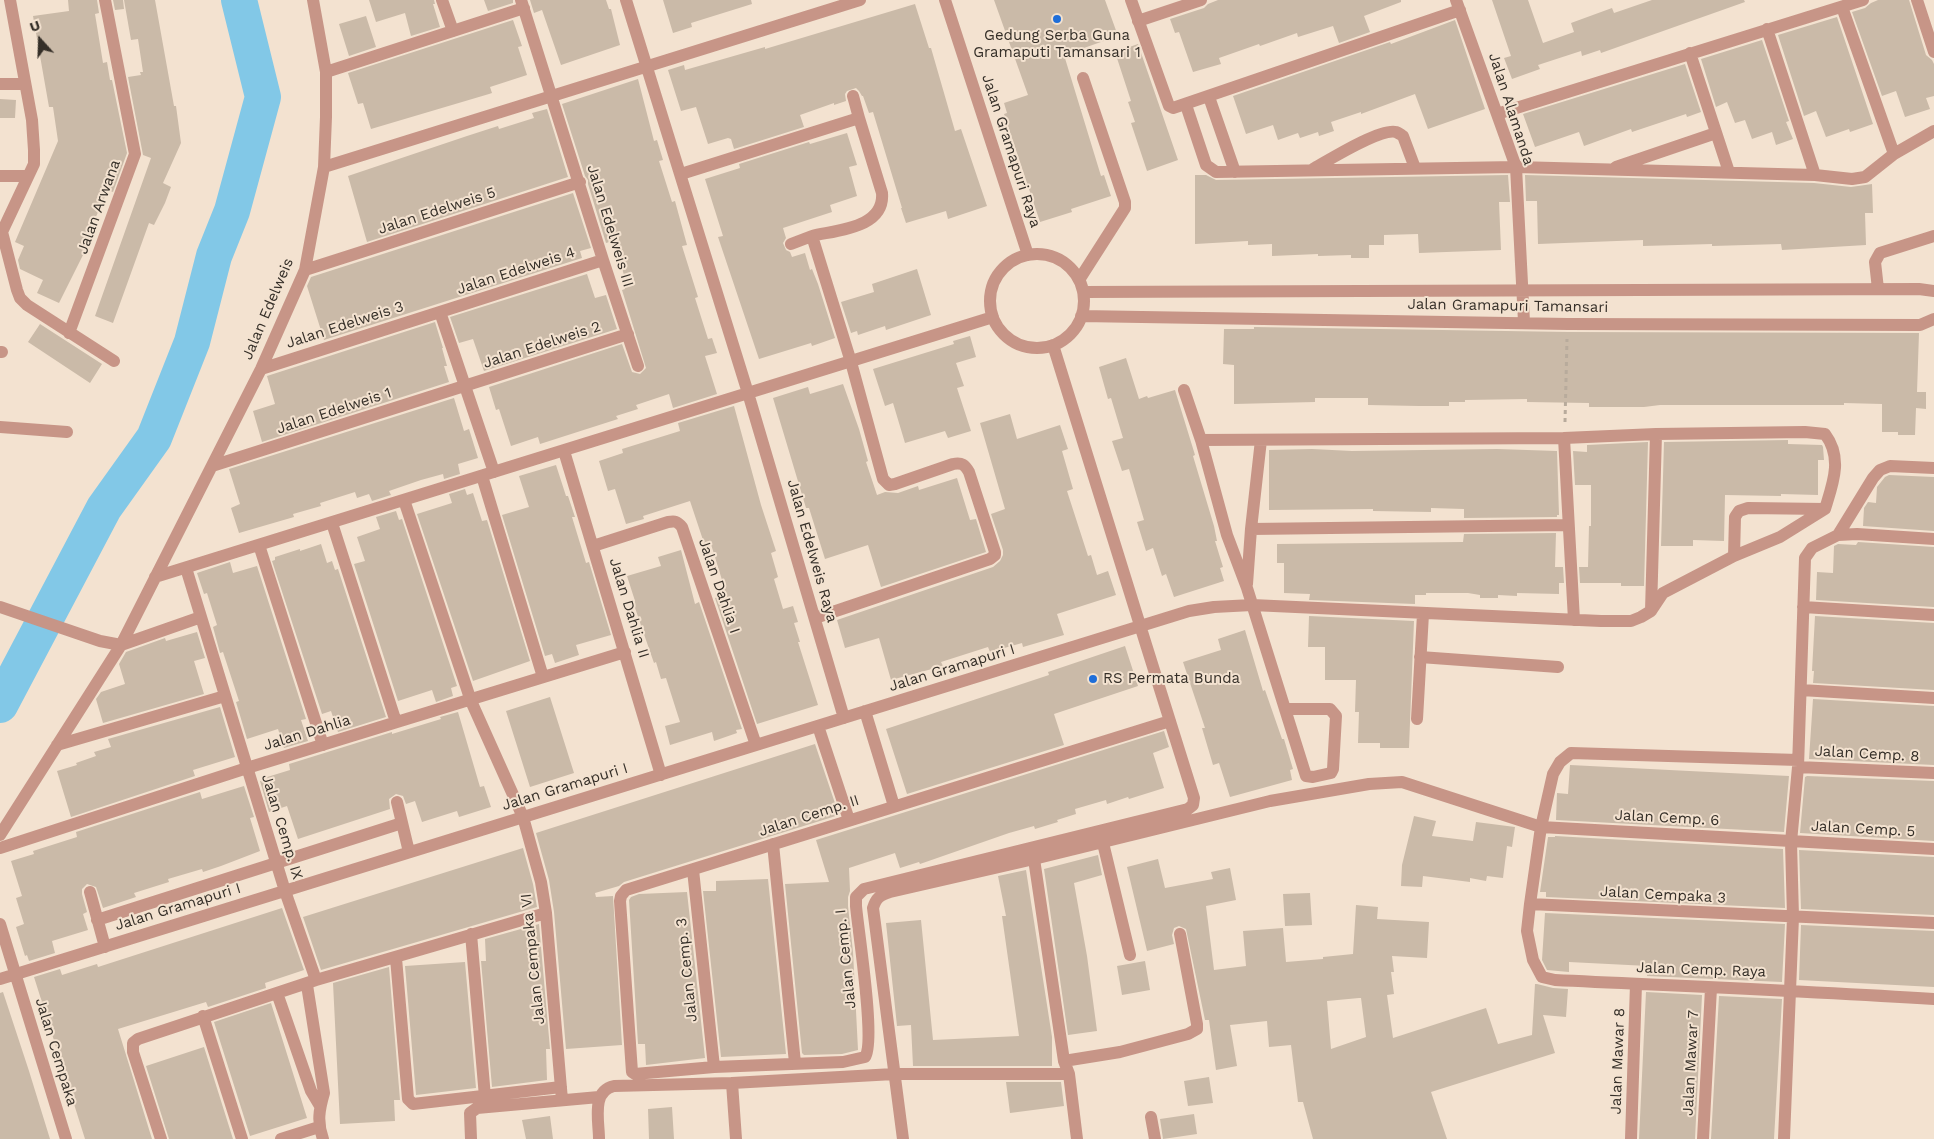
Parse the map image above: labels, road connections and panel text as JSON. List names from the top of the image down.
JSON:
{
  "streets": {
    "street": [
      "Jalan Alamanda",
      "Jalan Gramapuri Raya",
      "Jalan Arwana",
      "Jalan Edelweis 5",
      "Jalan Edelweis III",
      "Jalan Edelweis 4",
      "Jalan Gramapuri Tamansari",
      "Jalan Edelweis",
      "Jalan Edelweis 3",
      "Jalan Edelweis 2",
      "Jalan Edelweis 1",
      "Jalan Edelweis Raya",
      "Jalan Dahlia I",
      "Jalan Dahlia II",
      "Jalan Gramapuri I",
      "Jalan Dahlia",
      "Jalan Cemp. 8",
      "Jalan Cemp. II",
      "Jalan Cemp. 6",
      "Jalan Cemp. IX",
      "Jalan Cemp. 5",
      "Jalan Cempaka 3",
      "Jalan Cempaka VI",
      "Jalan Cemp. I",
      "Jalan Cemp. 3",
      "Jalan Cemp. Raya",
      "Jalan Cempaka",
      "Jalan Mawar 8",
      "Jalan Mawar 7"
    ]
  },
  "crossings": [
    ["Jalan Alamanda", "Jalan Gramapuri Tamansari"],
    ["Jalan Gramapuri Raya", "Jalan Gramapuri Tamansari"],
    ["Jalan Edelweis 5", "Jalan Edelweis III"],
    ["Jalan Edelweis 5", "Jalan Edelweis"],
    ["Jalan Edelweis III", "Jalan Edelweis 4"],
    ["Jalan Edelweis III", "Jalan Edelweis 2"],
    ["Jalan Edelweis 4", "Jalan Edelweis 3"],
    ["Jalan Edelweis", "Jalan Edelweis 3"],
    ["Jalan Edelweis", "Jalan Edelweis 1"],
    ["Jalan Edelweis 2", "Jalan Edelweis 1"],
    ["Jalan Edelweis Raya", "Jalan Gramapuri I"],
    ["Jalan Dahlia I", "Jalan Dahlia II"],
    ["Jalan Dahlia I", "Jalan Gramapuri I"],
    ["Jalan Dahlia II", "Jalan Gramapuri I"],
    ["Jalan Dahlia II", "Jalan Dahlia"],
    ["Jalan Gramapuri I", "Jalan Cemp. IX"],
    ["Jalan Gramapuri I", "Jalan Cempaka VI"],
    ["Jalan Gramapuri I", "Jalan Cempaka"],
    ["Jalan Dahlia", "Jalan Cemp. IX"],
    ["Jalan Dahlia", "Jalan Cempaka VI"],
    ["Jalan Cemp. 8", "Jalan Cemp. 6"],
    ["Jalan Cemp. 8", "Jalan Cempaka 3"],
    ["Jalan Cemp. 8", "Jalan Cemp. Raya"],
    ["Jalan Cemp. II", "Jalan Cemp. I"],
    ["Jalan Cemp. II", "Jalan Cemp. 3"],
    ["Jalan Cemp. 6", "Jalan Cemp. 5"],
    ["Jalan Cempaka 3", "Jalan Cemp. Raya"],
    ["Jalan Cemp. I", "Jalan Cemp. 3"],
    ["Jalan Cemp. Raya", "Jalan Mawar 8"],
    ["Jalan Cemp. Raya", "Jalan Mawar 7"]
  ],
  "places": ["Gedung Serba Guna Gramaputi Tamansari 1", "RS Permata Bunda"],
  "north": "top"
}
